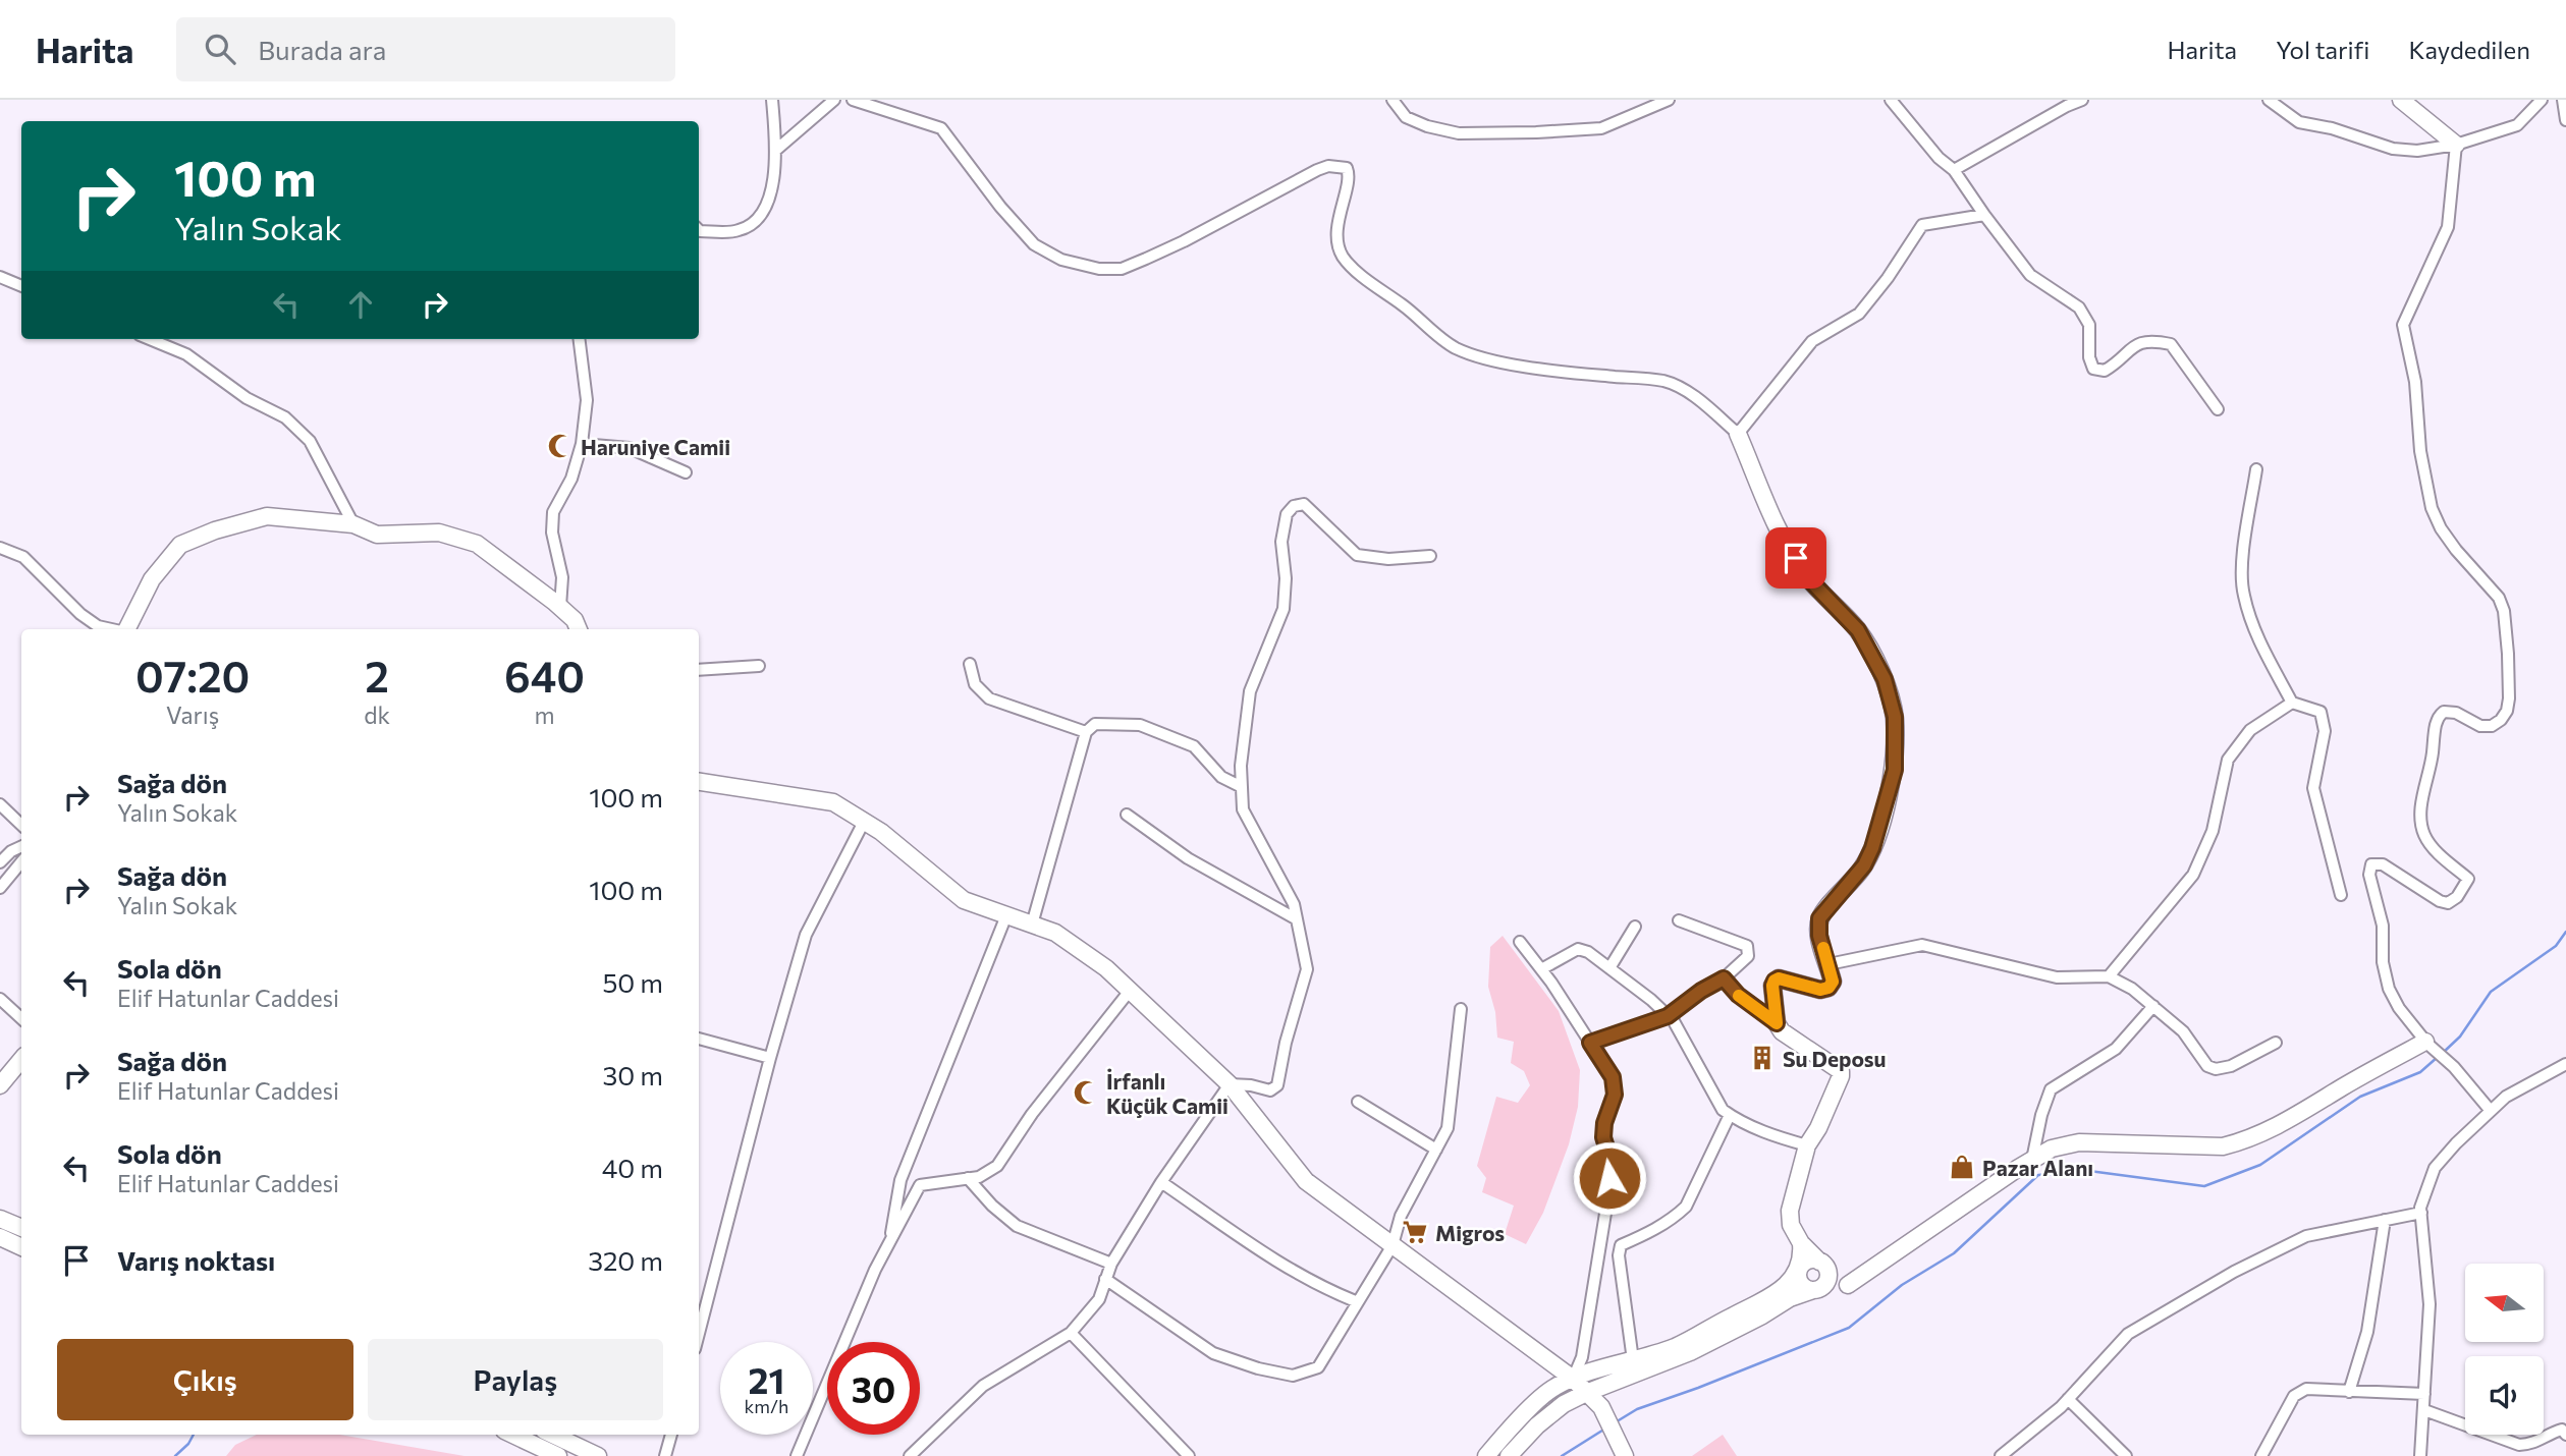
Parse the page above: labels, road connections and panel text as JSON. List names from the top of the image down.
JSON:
{
  "places": {
    "mosque": ["Haruniye Camii", "İrfanlı Küçük Camii"],
    "building": ["Su Deposu"],
    "shop": ["Pazar Alanı"],
    "supermarket": ["Migros"]
  },
  "north": "left",
  "page": {
    "header": "Harita",
    "search": "Burada ara",
    "nav": ["Harita", "Yol tarifi", "Kaydedilen"],
    "turn": ["100 m", "Yalın Sokak"],
    "eta": [
      "07:20",
      "Varış",
      "2",
      "dk",
      "640",
      "m"
    ],
    "list": [
      {
        "name": "Sağa dön",
        "note": "Yalın Sokak",
        "value": "100 m"
      },
      {
        "name": "Sağa dön",
        "note": "Yalın Sokak",
        "value": "100 m"
      },
      {
        "name": "Sola dön",
        "note": "Elif Hatunlar Caddesi",
        "value": "50 m"
      },
      {
        "name": "Sağa dön",
        "note": "Elif Hatunlar Caddesi",
        "value": "30 m"
      },
      {
        "name": "Sola dön",
        "note": "Elif Hatunlar Caddesi",
        "value": "40 m"
      },
      {
        "name": "Varış noktası",
        "value": "320 m"
      }
    ],
    "buttons": ["Çıkış", "Paylaş"],
    "speed": "21 km/h",
    "limit": "30"
  }
}
